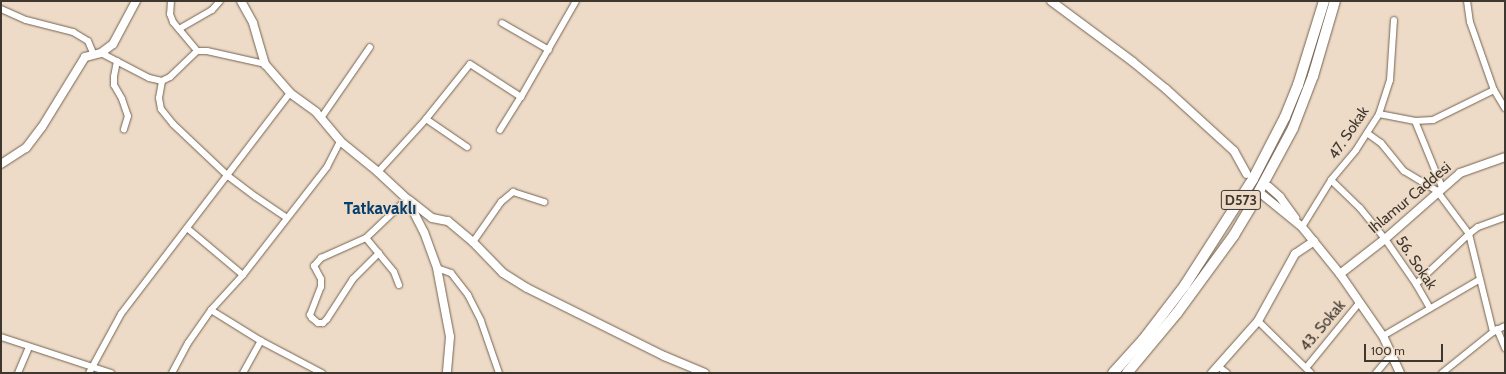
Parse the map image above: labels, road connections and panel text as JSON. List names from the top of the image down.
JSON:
{
  "streets": {
    "highway": ["D573"],
    "street": [
      "47. Sokak",
      "Ihlamur Caddesi",
      "56. Sokak",
      "43. Sokak"
    ]
  },
  "crossings": [
    ["47. Sokak", "56. Sokak"],
    ["Ihlamur Caddesi", "56. Sokak"]
  ],
  "districts": ["Tatkavaklı"],
  "scale_bar": "100 m"
}
